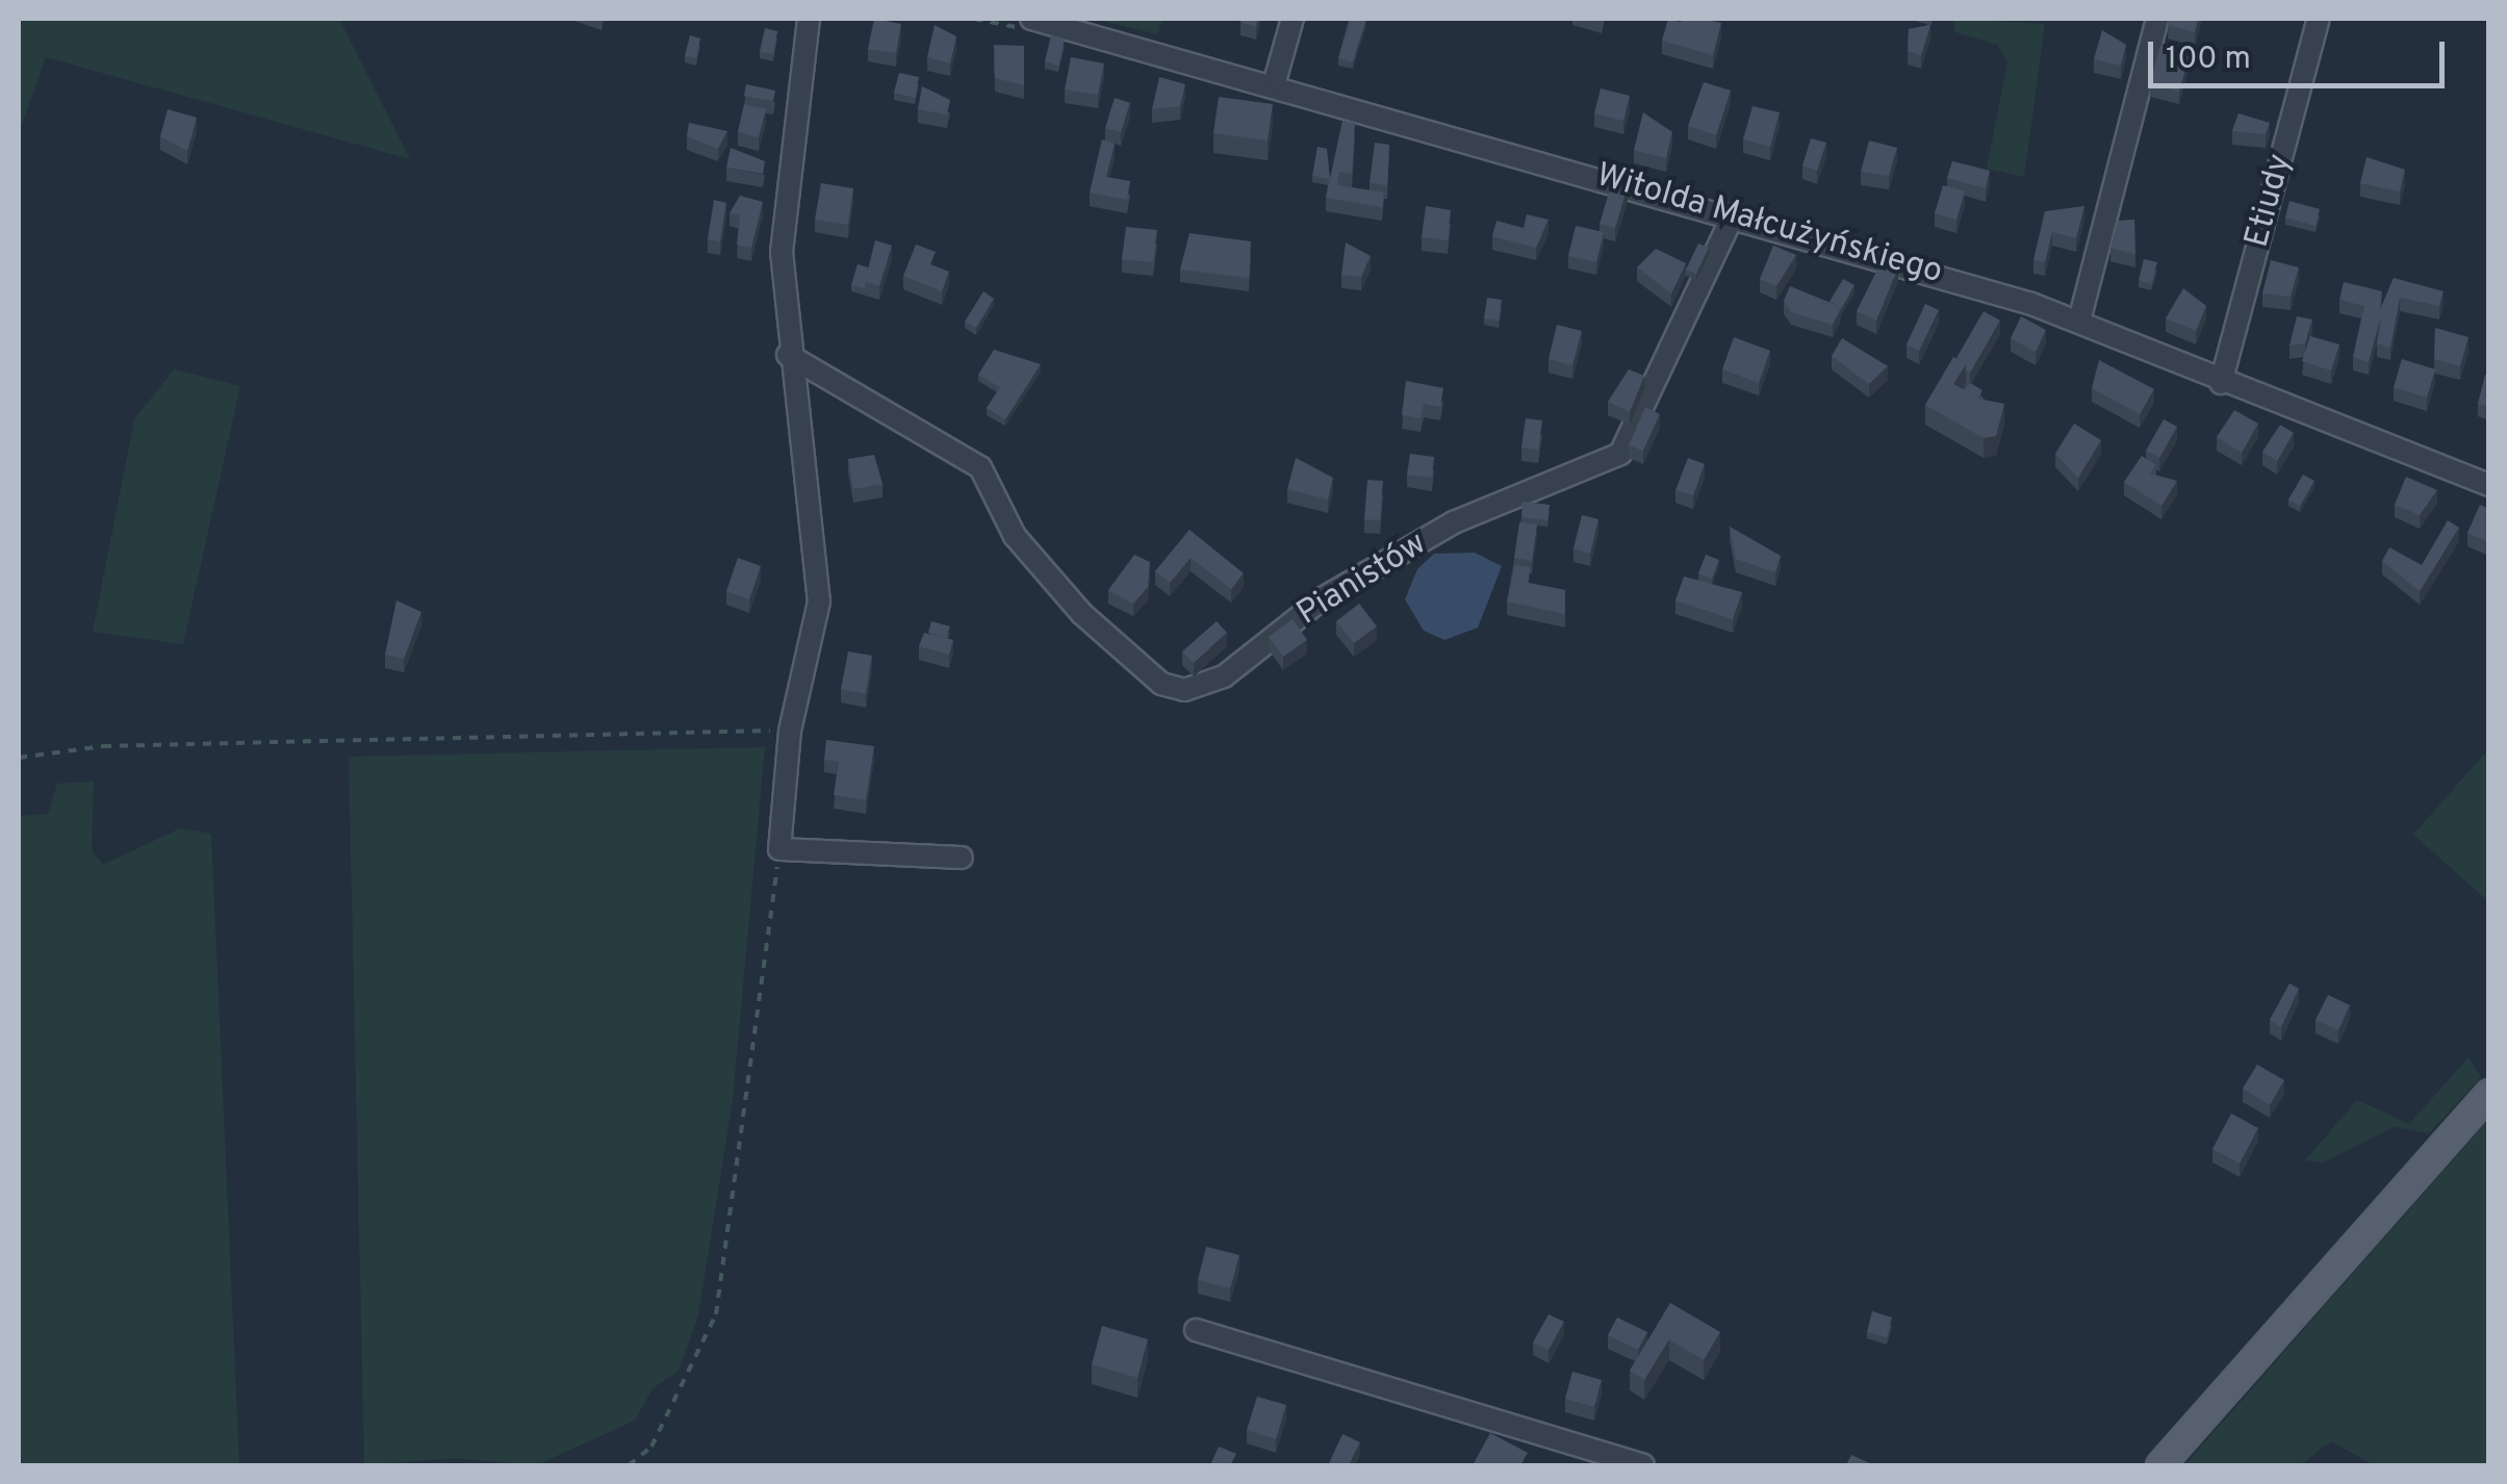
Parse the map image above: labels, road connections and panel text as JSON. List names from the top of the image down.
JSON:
{
  "streets": {
    "street": ["Etiudy", "Witolda Małcużyńskiego", "Pianistów"]
  },
  "crossings": [
    ["Etiudy", "Witolda Małcużyńskiego"],
    ["Witolda Małcużyńskiego", "Pianistów"]
  ],
  "scale_bar": "100 m"
}
